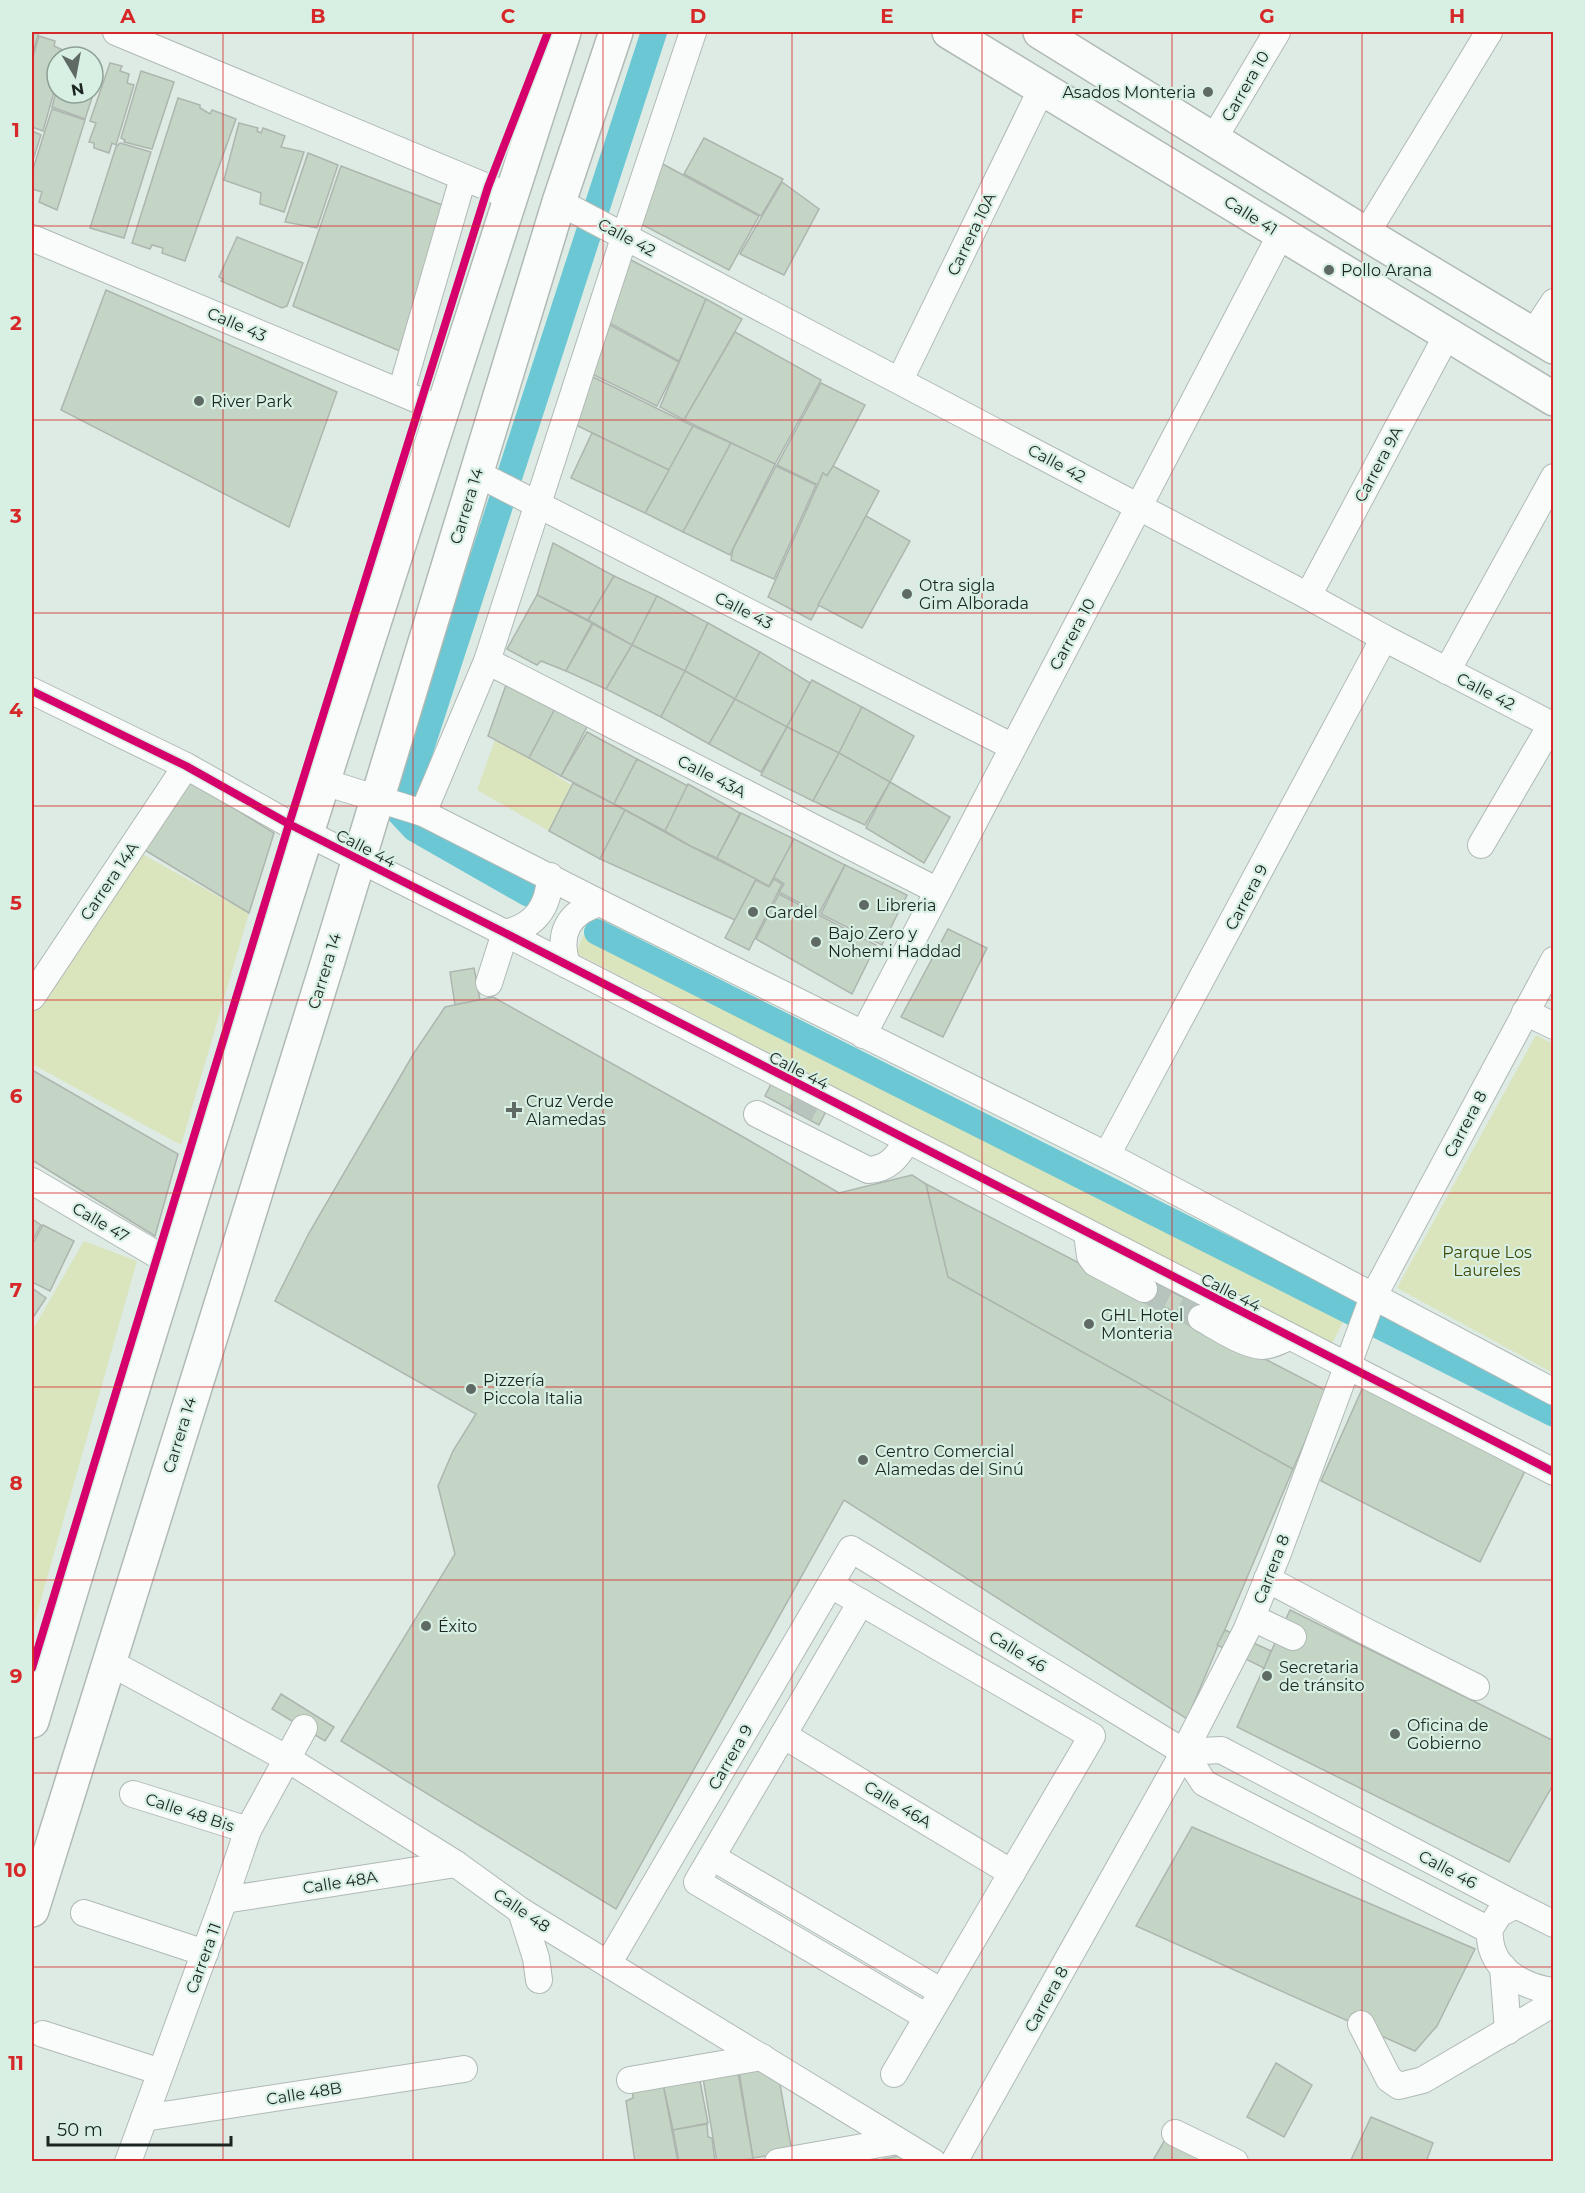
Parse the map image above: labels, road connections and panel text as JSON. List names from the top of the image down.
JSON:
{
  "streets": {
    "main road": ["Calle 41", "Carrera 14"],
    "street": [
      "Carrera 10",
      "Carrera 10A",
      "Calle 42",
      "Calle 43",
      "Carrera 9A",
      "Calle 43A",
      "Calle 44",
      "Carrera 14A",
      "Carrera 9",
      "Carrera 8",
      "Calle 47",
      "Calle 46",
      "Calle 46A",
      "Calle 48 Bis",
      "Calle 48A",
      "Calle 48",
      "Carrera 11",
      "Calle 48B"
    ]
  },
  "crossings": [
    ["Carrera 10", "Calle 41"],
    ["Carrera 10", "Calle 42"],
    ["Carrera 10", "Calle 43"],
    ["Carrera 10", "Calle 43A"],
    ["Calle 41", "Carrera 10A"],
    ["Calle 41", "Carrera 9A"],
    ["Carrera 10A", "Calle 42"],
    ["Calle 42", "Carrera 9A"],
    ["Calle 42", "Carrera 14"],
    ["Calle 42", "Carrera 9"],
    ["Calle 43", "Carrera 14"],
    ["Carrera 14", "Calle 44"],
    ["Carrera 14", "Calle 48"],
    ["Calle 44", "Carrera 14A"],
    ["Calle 44", "Carrera 8"],
    ["Carrera 9", "Calle 46"],
    ["Carrera 9", "Calle 48"],
    ["Carrera 8", "Calle 46"],
    ["Calle 48 Bis", "Carrera 11"],
    ["Calle 48A", "Calle 48"],
    ["Calle 48A", "Carrera 11"],
    ["Calle 48", "Carrera 11"],
    ["Carrera 11", "Calle 48B"]
  ],
  "parks": ["Parque Los Laureles"],
  "places": {
    "other": [
      "Asados Monteria",
      "Pollo Arana",
      "River Park",
      "Otra sigla Gim Alborada",
      "Libreria",
      "Gardel",
      "Bajo Zero y Nohemi Haddad",
      "GHL Hotel Monteria",
      "Pizzería Piccola Italia",
      "Centro Comercial Alamedas del Sinú",
      "Éxito",
      "Secretaria de tránsito",
      "Oficina de Gobierno"
    ],
    "health": ["Cruz Verde Alamedas"]
  },
  "scale_bar": "50 m",
  "north": "bottom",
  "grid": {
    "columns": [
      "A",
      "B",
      "C",
      "D",
      "E",
      "F",
      "G",
      "H"
    ],
    "rows": [
      "1",
      "2",
      "3",
      "4",
      "5",
      "6",
      "7",
      "8",
      "9",
      "10",
      "11"
    ]
  }
}
